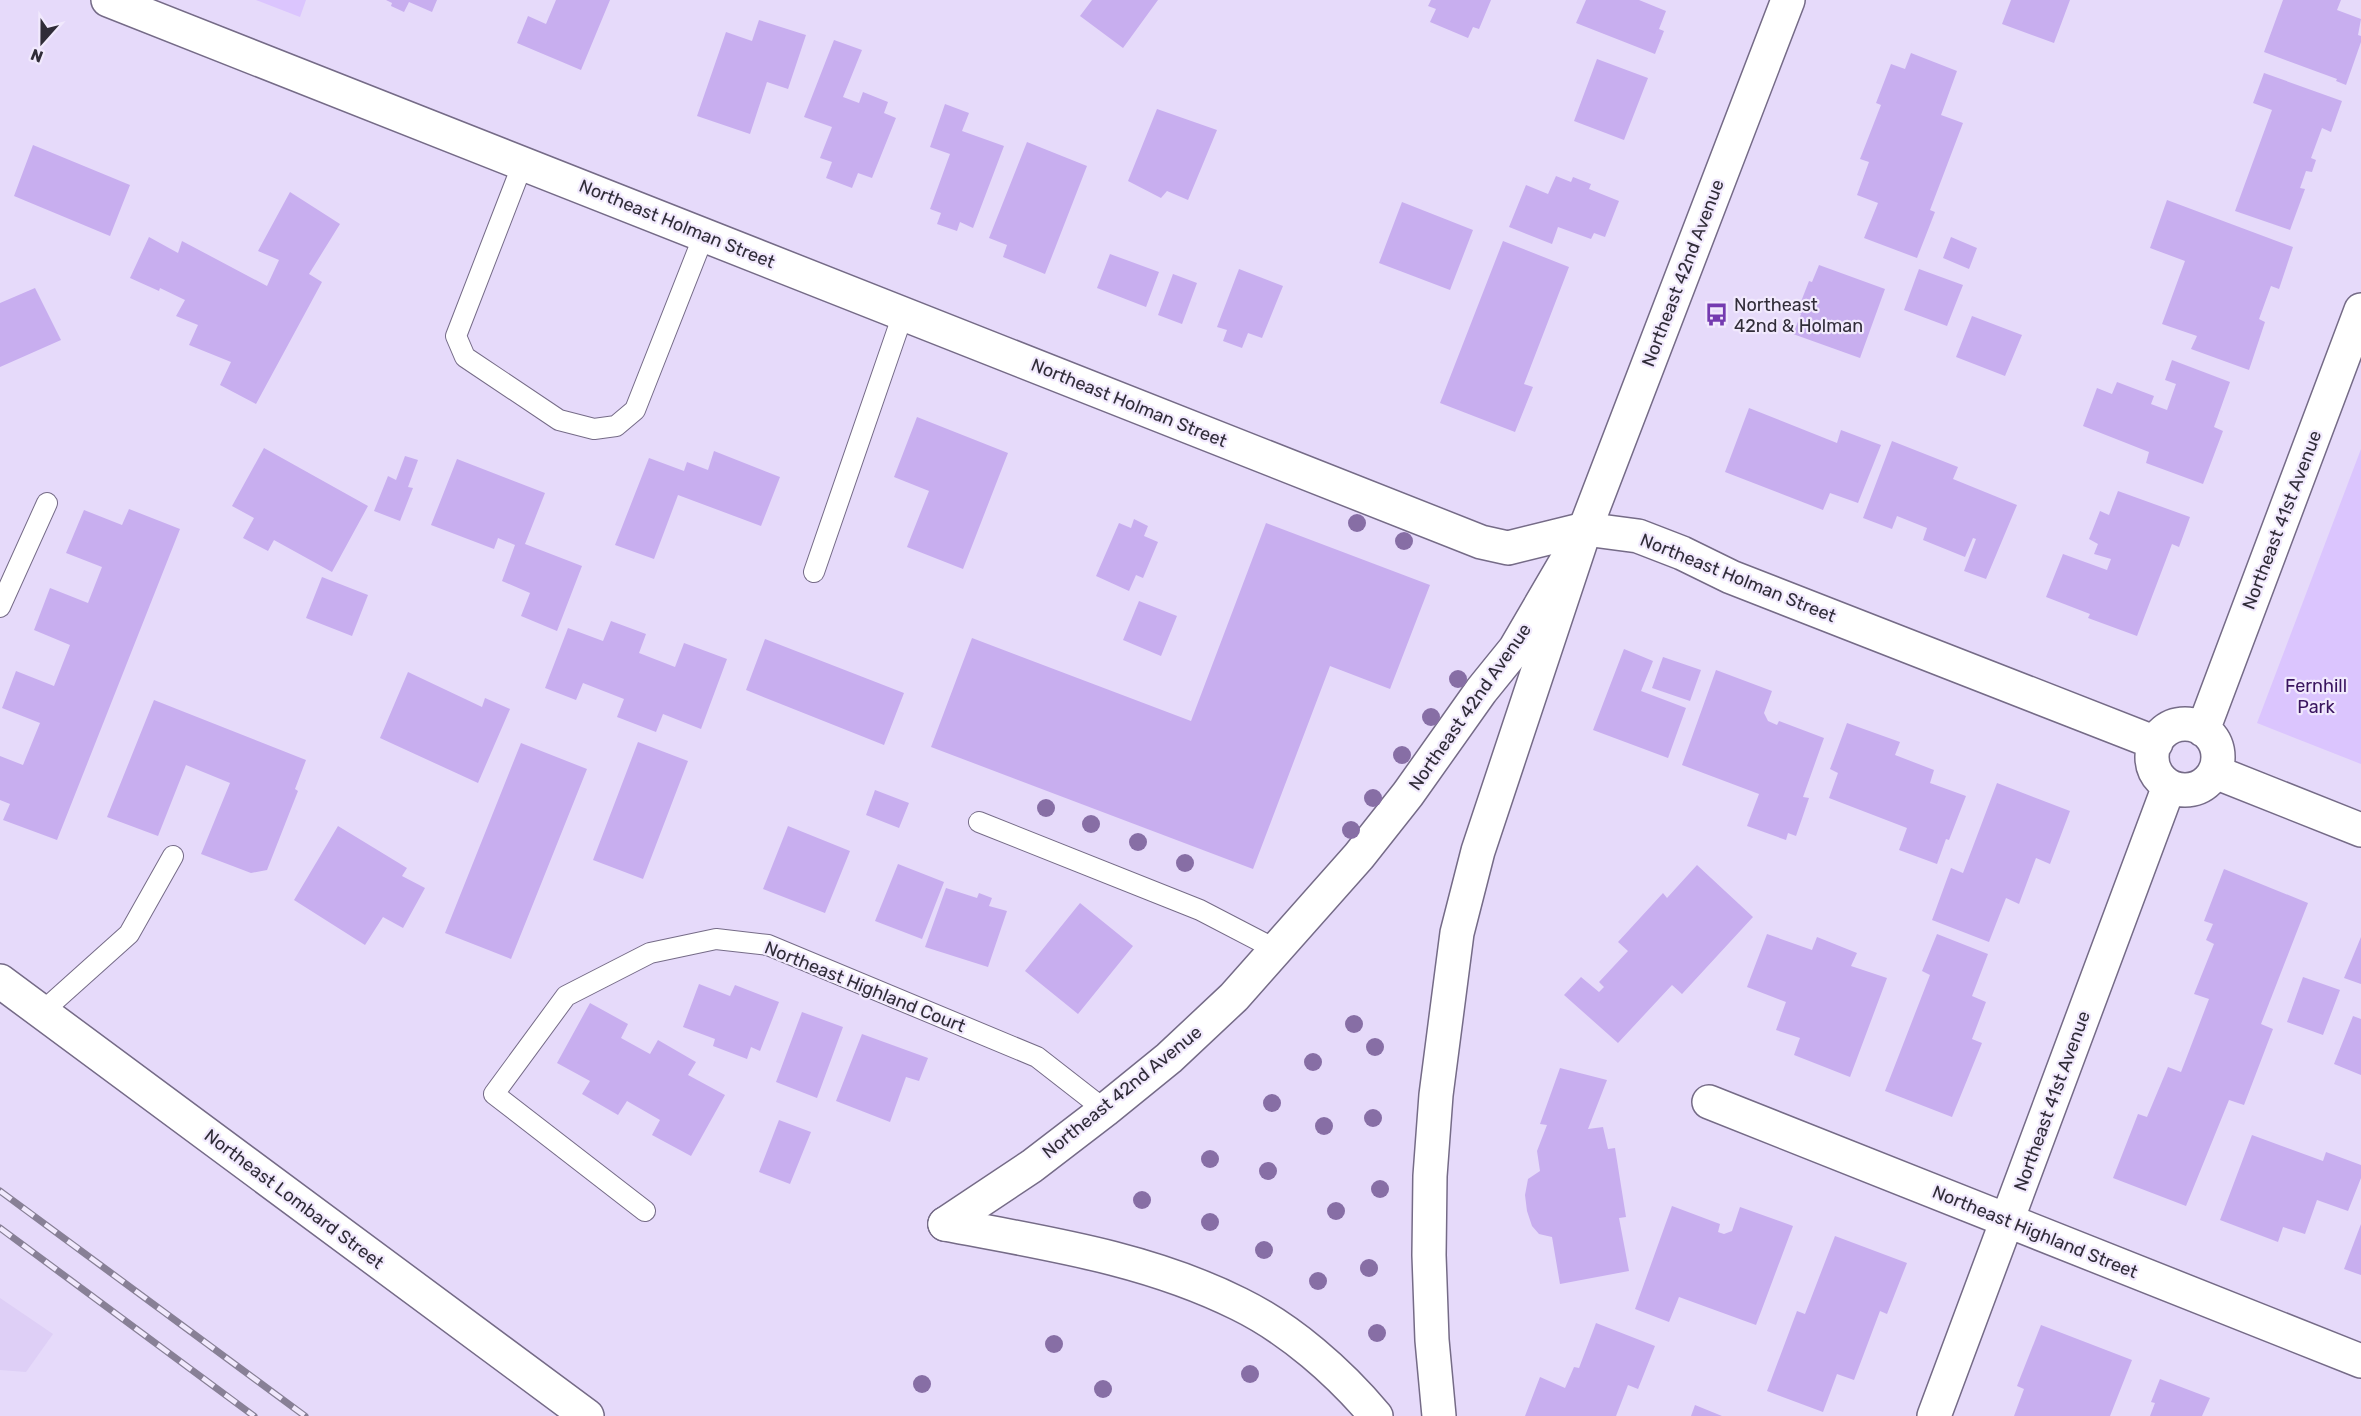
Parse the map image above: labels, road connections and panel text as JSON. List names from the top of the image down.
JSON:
{
  "streets": {
    "street": [
      "Northeast Holman Street",
      "Northeast 42nd Avenue",
      "Northeast 41st Avenue",
      "Northeast Lombard Street",
      "Northeast Highland Street"
    ],
    "lane": ["Northeast Highland Court"]
  },
  "crossings": [
    ["Northeast Holman Street", "Northeast 42nd Avenue"],
    ["Northeast Holman Street", "Northeast 41st Avenue"],
    ["Northeast 42nd Avenue", "Northeast Highland Court"],
    ["Northeast 41st Avenue", "Northeast Highland Street"]
  ],
  "parks": ["Fernhill Park"],
  "places": {
    "bus stop": ["Northeast 42nd & Holman"]
  },
  "north": "bottom"
}
